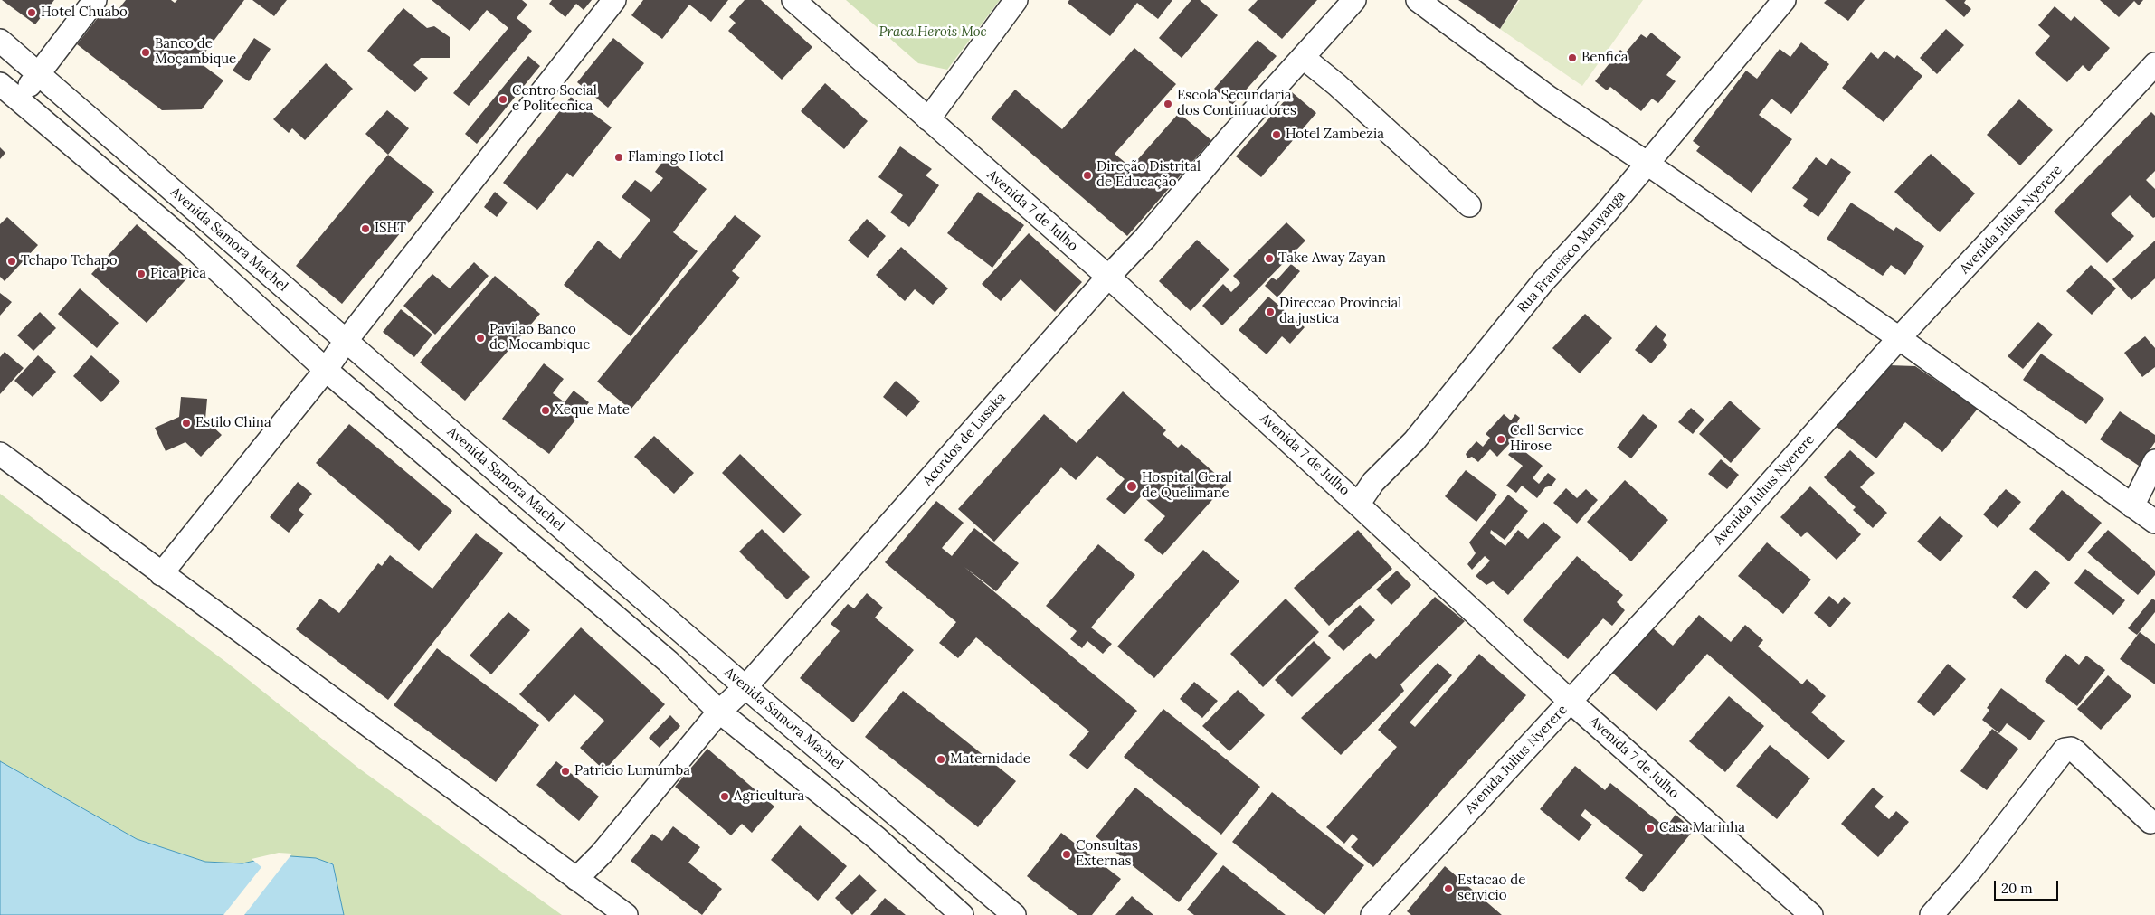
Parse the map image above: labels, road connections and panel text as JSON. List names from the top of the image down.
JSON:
{
  "streets": {
    "street": [
      "Avenida 7 de Julho",
      "Avenida Julius Nyerere",
      "Avenida Samora Machel",
      "Rua Francisco Manyanga",
      "Acordos de Lusaka"
    ]
  },
  "crossings": [
    ["Avenida 7 de Julho", "Avenida Julius Nyerere"],
    ["Avenida 7 de Julho", "Rua Francisco Manyanga"],
    ["Avenida 7 de Julho", "Acordos de Lusaka"],
    ["Avenida Samora Machel", "Acordos de Lusaka"]
  ],
  "parks": ["Praca.Herois Moc"],
  "places": [
    "Hotel Chuabo",
    "Banco de Moçambique",
    "Benfica",
    "Centro Social e Politecnica",
    "Escola Secundaria dos Continuadores",
    "Hotel Zambezia",
    "Flamingo Hotel",
    "Direção Distrital de Educação",
    "ISHT",
    "Take Away Zayan",
    "Tchapo Tchapo",
    "Pica Pica",
    "Direccao Provincial da justica",
    "Pavilao Banco de Mocambique",
    "Xeque Mate",
    "Estilo China",
    "Cell Service Hirose",
    "Hospital Geral de Quelimane",
    "Maternidade",
    "Patricio Lumumba",
    "Agricultura",
    "Casa Marinha",
    "Consultas Externas",
    "Estacao de servicio"
  ],
  "scale_bar": "20 m"
}
